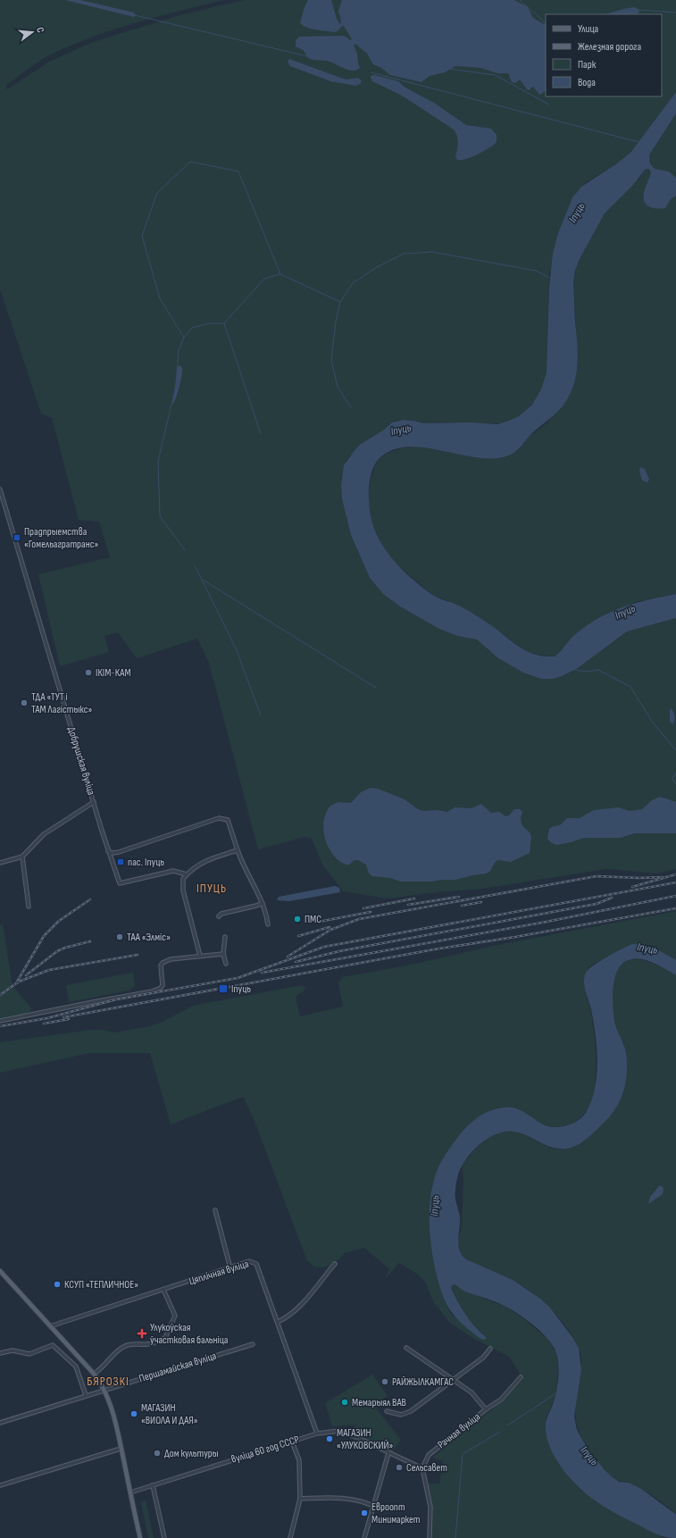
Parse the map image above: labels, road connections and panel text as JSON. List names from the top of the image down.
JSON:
{
  "streets": {
    "street": [
      "Добрушская вуліца",
      "Цяплічная вуліца",
      "Першамайская вуліца",
      "Рачная вуліца",
      "вуліца 60 год СССР"
    ]
  },
  "crossings": [
    ["Цяплічная вуліца", "вуліца 60 год СССР"]
  ],
  "districts": ["ІПУЦЬ", "БЯРОЗКІ"],
  "water": ["Іпуць"],
  "places": {
    "transit": ["Прадпрыемства «Гомельагратранс»", "пас. Іпуць", "Іпуць"],
    "other": [
      "ІКІМ-КАМ",
      "ТДА «ТУТ і ТАМ Лагістыкс»",
      "ПМС",
      "ТАА «Элміс»",
      "КСУП «ТЕПЛИЧНОЕ»",
      "РАЙЖЫЛКАМГАС",
      "Мемарыял ВАВ",
      "МАГАЗИН «ВИОЛА И ДАЯ»",
      "МАГАЗИН «УЛУКОВСКИЙ»",
      "Дом культуры",
      "Сельсавет",
      "Евроопт Минимаркет"
    ],
    "health": ["Улукоўская ўчастковая бальніца"]
  },
  "legend": [
    "Улица",
    "Железная дорога",
    "Парк",
    "Вода"
  ],
  "north": "right"
}
